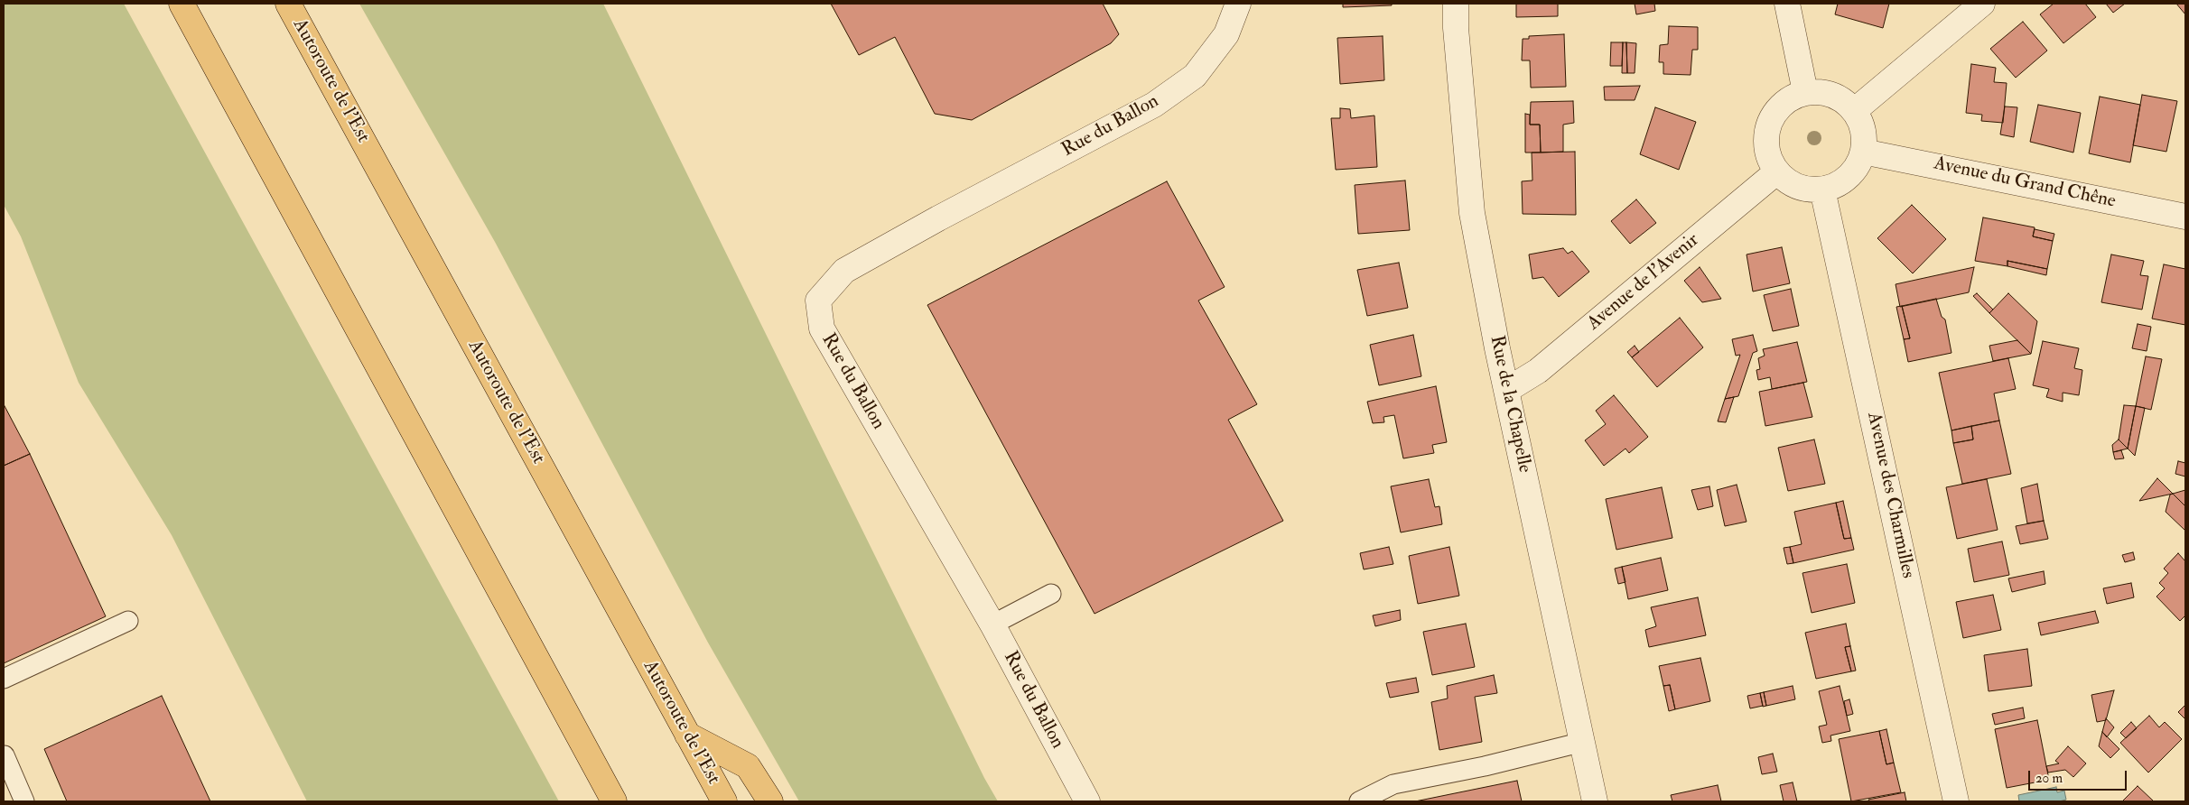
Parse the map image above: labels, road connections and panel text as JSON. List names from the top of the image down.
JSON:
{
  "streets": {
    "highway": ["Autoroute de l’Est"],
    "street": [
      "Rue du Ballon",
      "Avenue du Grand Chêne",
      "Avenue de l’Avenir",
      "Rue de la Chapelle",
      "Avenue des Charmilles"
    ]
  },
  "crossings": [
    ["Avenue du Grand Chêne", "Avenue de l’Avenir"],
    ["Avenue du Grand Chêne", "Avenue des Charmilles"],
    ["Avenue de l’Avenir", "Rue de la Chapelle"],
    ["Avenue de l’Avenir", "Avenue des Charmilles"]
  ],
  "scale_bar": "20 m"
}
